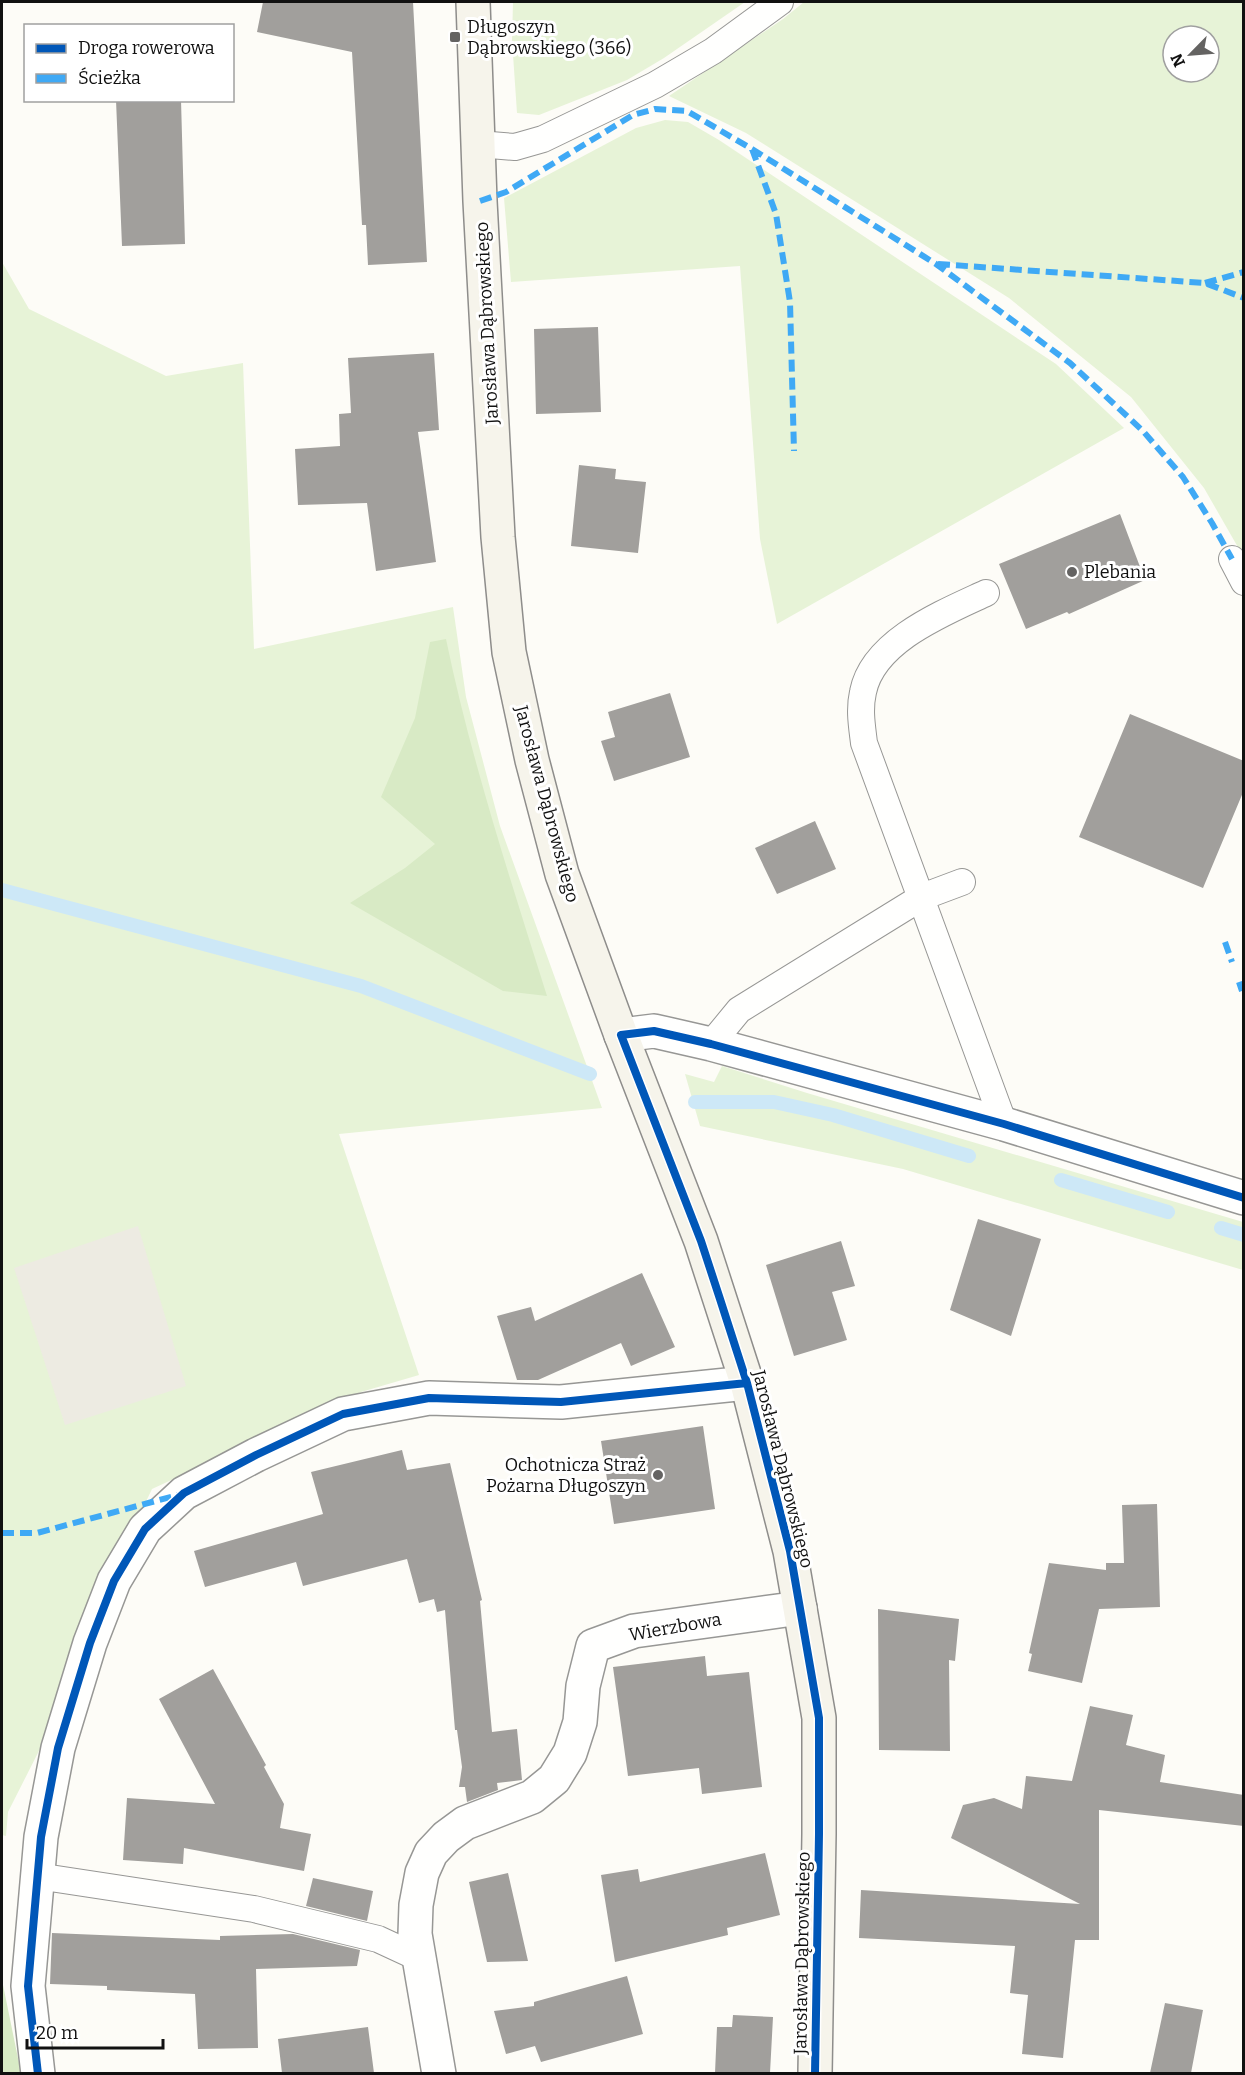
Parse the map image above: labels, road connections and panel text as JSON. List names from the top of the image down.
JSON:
{
  "streets": {
    "street": ["Jarosława Dąbrowskiego", "Wierzbowa"]
  },
  "crossings": [
    ["Jarosława Dąbrowskiego", "Wierzbowa"]
  ],
  "places": {
    "transit": ["Długoszyn Dąbrowskiego (366)"],
    "other": ["Plebania", "Ochotnicza Straż Pożarna Długoszyn"]
  },
  "legend": ["Droga rowerowa", "Ścieżka"],
  "scale_bar": "20 m",
  "north": "bottom left"
}
